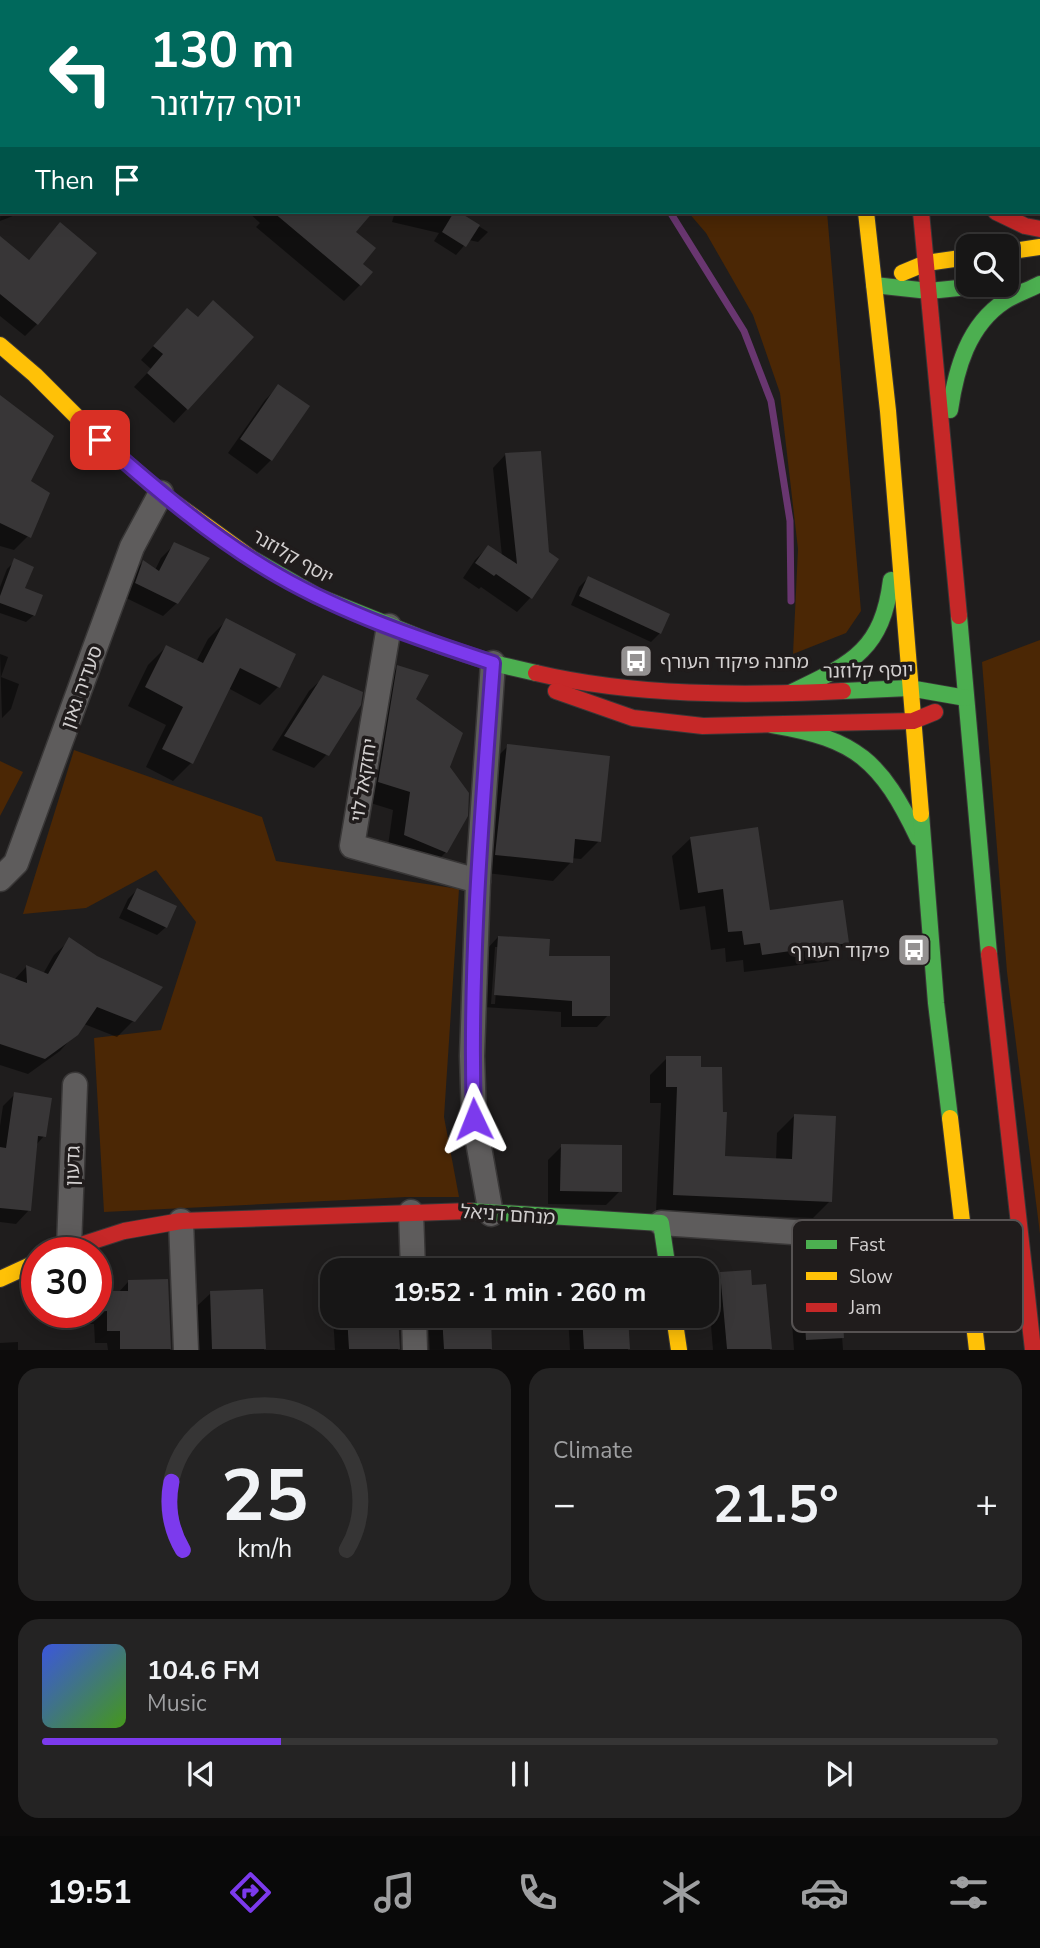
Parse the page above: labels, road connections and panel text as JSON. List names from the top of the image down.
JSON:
{
  "streets": {
    "main road": ["יוסף קלוזנר", "מנחם דניאל"],
    "street": ["סעדיה גאון", "יחזקאל לוי", "גדעון"]
  },
  "crossings": [
    ["יוסף קלוזנר", "סעדיה גאון"],
    ["יוסף קלוזנר", "יחזקאל לוי"]
  ],
  "places": {
    "bus stop": ["מחנה פיקוד העורף", "פיקוד העורף"]
  },
  "legend": ["Fast", "Slow", "Jam"],
  "page": {
    "turn": ["130 m", "יוסף קלוזנר"],
    "then": "Then",
    "limit": "30",
    "trip": "19:52 · 1 min · 260 m",
    "tile": "Climate",
    "heat": ["−", "21.5°", "+"],
    "song": ["104.6 FM", "Music"],
    "tabs": "19:51",
    "gauge": ["25", "km/h"]
  }
}
